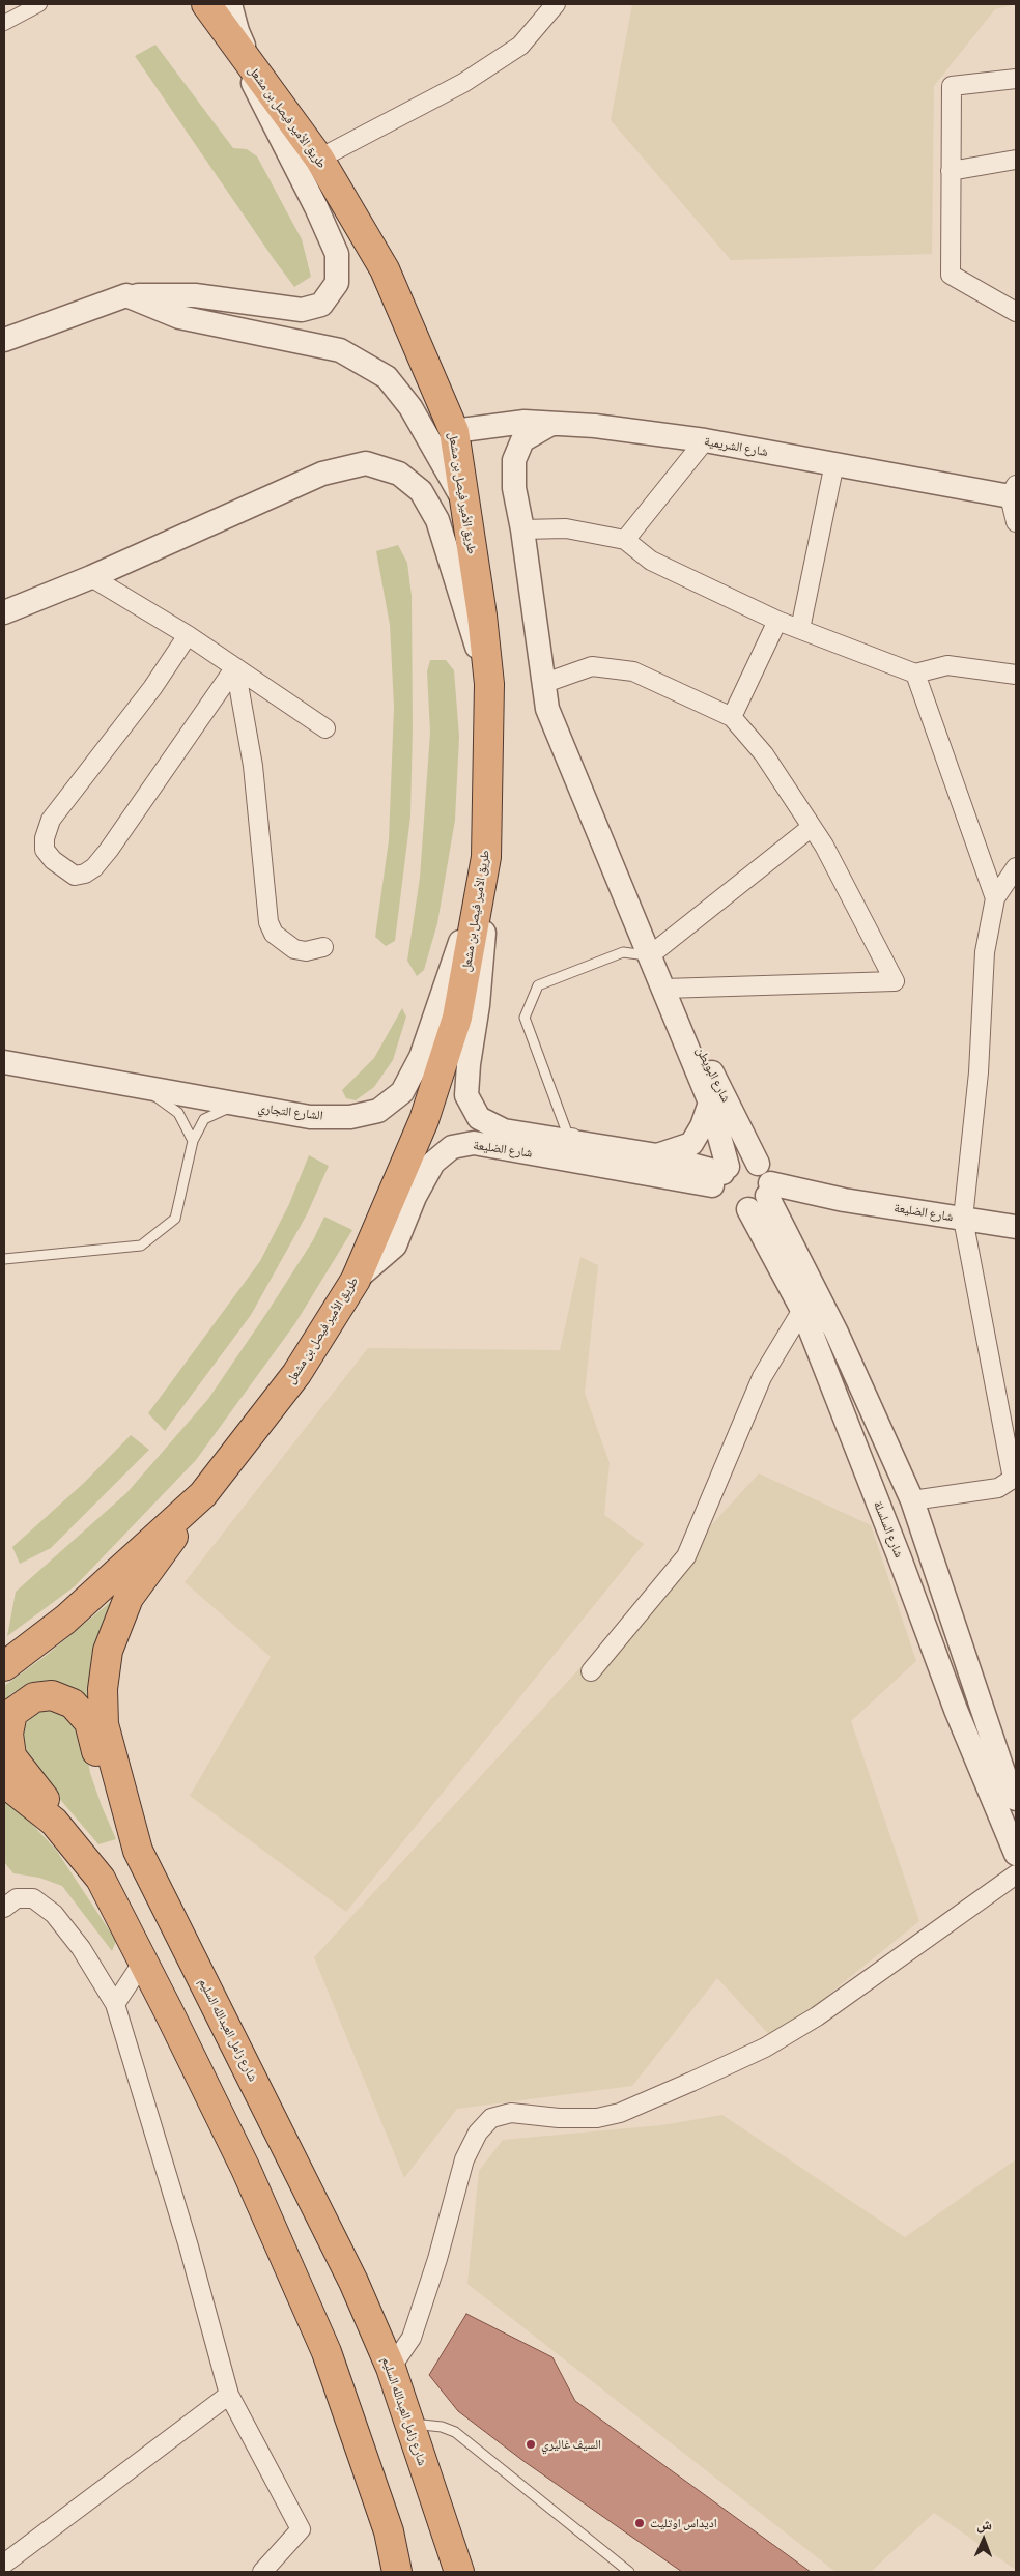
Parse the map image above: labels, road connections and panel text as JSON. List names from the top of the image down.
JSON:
{
  "streets": {
    "highway": ["طريق الأمير فيصل بن مشعل", "شارع زامل العبدالله السليم"],
    "street": [
      "شارع الشريمية",
      "شارع البويطن",
      "الشارع التجاري",
      "شارع الضليعة",
      "شارع السلسلة"
    ]
  },
  "crossings": [
    ["طريق الأمير فيصل بن مشعل", "شارع الشريمية"],
    ["طريق الأمير فيصل بن مشعل", "الشارع التجاري"],
    ["طريق الأمير فيصل بن مشعل", "شارع الضليعة"],
    ["طريق الأمير فيصل بن مشعل", "شارع زامل العبدالله السليم"],
    ["شارع البويطن", "شارع الضليعة"],
    ["شارع البويطن", "شارع السلسلة"],
    ["شارع الضليعة", "شارع السلسلة"]
  ],
  "places": ["السيف غاليري", "اديداس اوتليت"],
  "north": "top"
}
